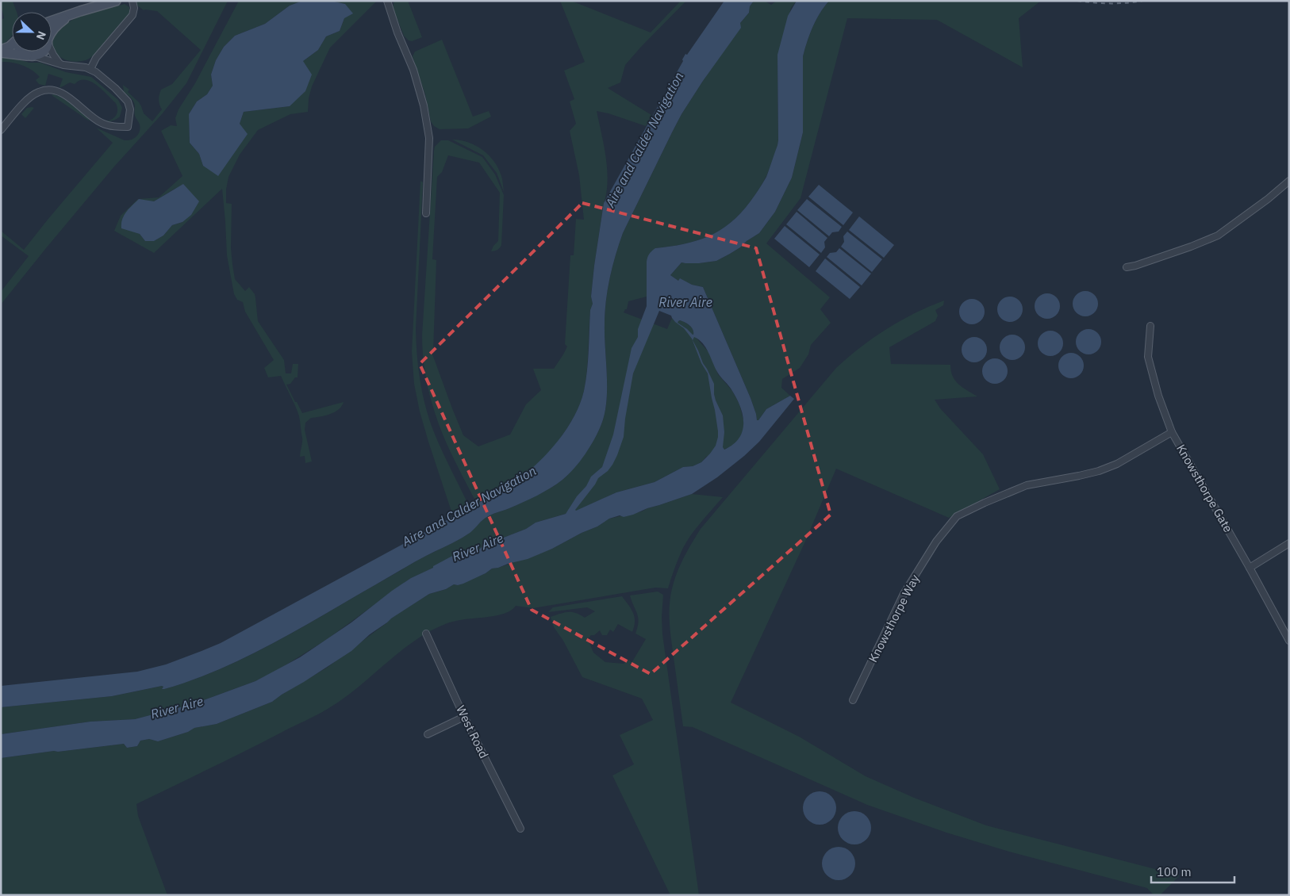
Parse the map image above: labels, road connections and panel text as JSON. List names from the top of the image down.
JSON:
{
  "streets": {
    "street": ["Knowsthorpe Gate", "Knowsthorpe Way", "West Road"]
  },
  "crossings": [
    ["Knowsthorpe Gate", "Knowsthorpe Way"]
  ],
  "water": ["Aire and Calder Navigation", "River Aire"],
  "scale_bar": "100 m",
  "north": "right"
}
